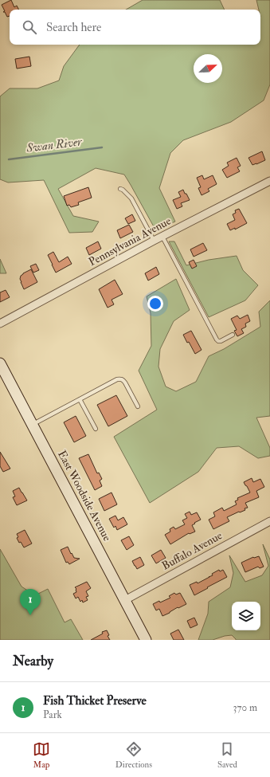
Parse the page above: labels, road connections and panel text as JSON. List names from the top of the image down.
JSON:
{
  "streets": {
    "main road": ["East Woodside Avenue"],
    "street": ["Pennsylvania Avenue", "Buffalo Avenue"]
  },
  "crossings": [
    ["East Woodside Avenue", "Buffalo Avenue"]
  ],
  "water": ["Swan River"],
  "north": "top right",
  "page": {
    "search": "Search here",
    "pins": "1",
    "heading": "Nearby",
    "list": [
      {
        "mark": "1",
        "name": "Fish Thicket Preserve",
        "note": "Park",
        "value": "370 m"
      }
    ],
    "nav": ["Map", "Directions", "Saved"]
  }
}
